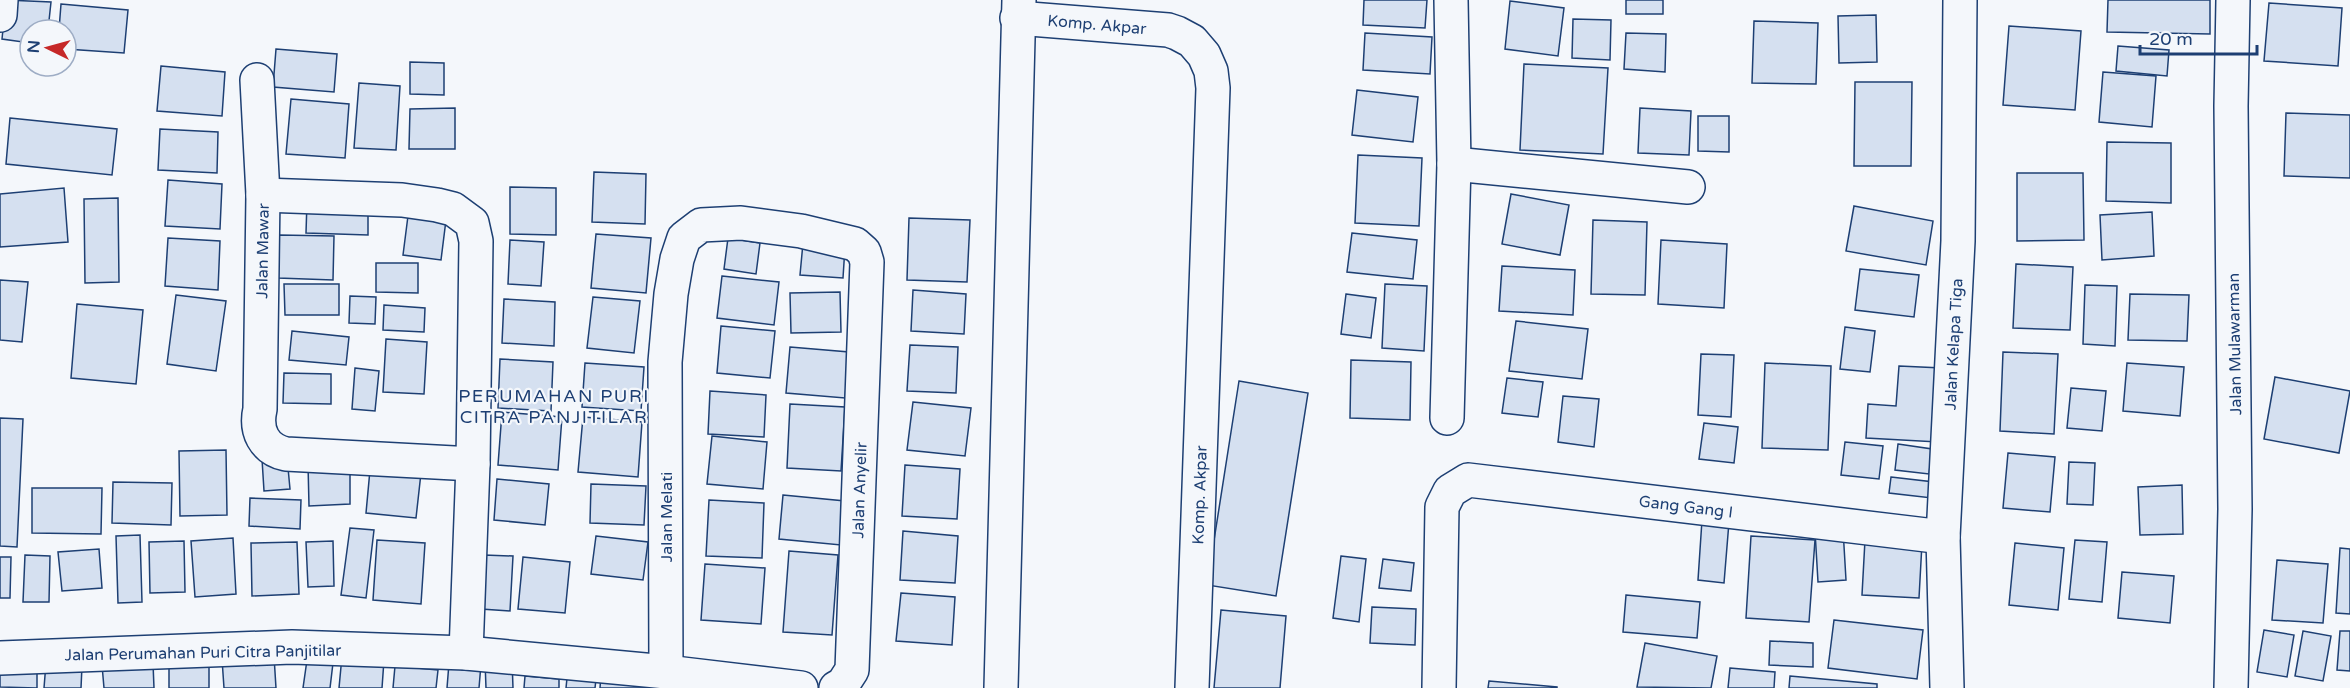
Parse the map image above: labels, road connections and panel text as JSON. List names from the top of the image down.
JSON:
{
  "streets": {
    "street": [
      "Komp. Akpar",
      "Jalan Mawar",
      "Jalan Kelapa Tiga",
      "Jalan Mulawarman",
      "Jalan Anyelir",
      "Gang Gang I",
      "Jalan Melati",
      "Jalan Perumahan Puri Citra Panjitilar"
    ]
  },
  "crossings": [
    ["Jalan Mawar", "Jalan Perumahan Puri Citra Panjitilar"],
    ["Jalan Kelapa Tiga", "Gang Gang I"],
    ["Jalan Anyelir", "Jalan Melati"],
    ["Jalan Melati", "Jalan Perumahan Puri Citra Panjitilar"]
  ],
  "districts": ["PERUMAHAN PURI CITRA PANJITILAR"],
  "scale_bar": "20 m",
  "north": "left"
}
